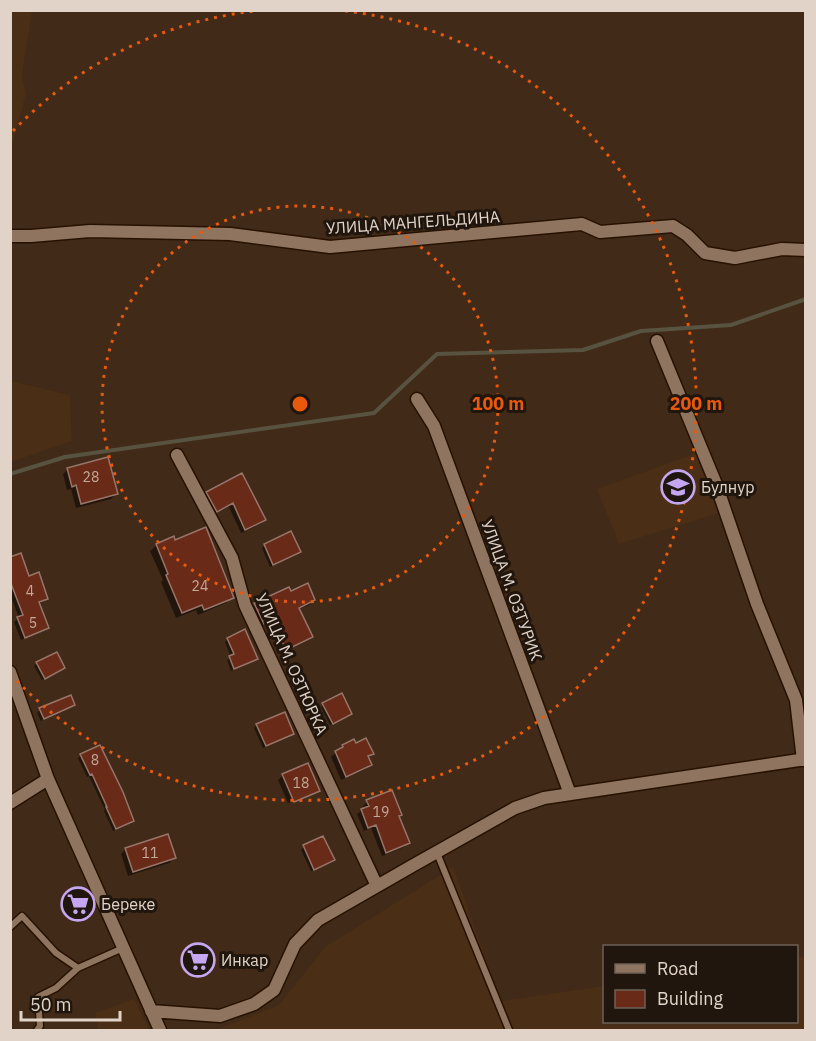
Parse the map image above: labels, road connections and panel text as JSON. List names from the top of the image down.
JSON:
{
  "streets": {
    "street": ["УЛИЦА МАНГЕЛЬДИНА", "УЛИЦА М. ОЗТУРИК", "УЛИЦА М. ОЗТЮРКА"]
  },
  "places": {
    "school or university": ["Булнур"],
    "supermarket": ["Береке", "Инкар"]
  },
  "house_numbers": [
    "28",
    "24",
    "4",
    "5",
    "8",
    "18",
    "19",
    "11"
  ],
  "legend": ["Road", "Building"],
  "scale_bar": "50 m",
  "rings": ["100 m", "200 m"]
}
